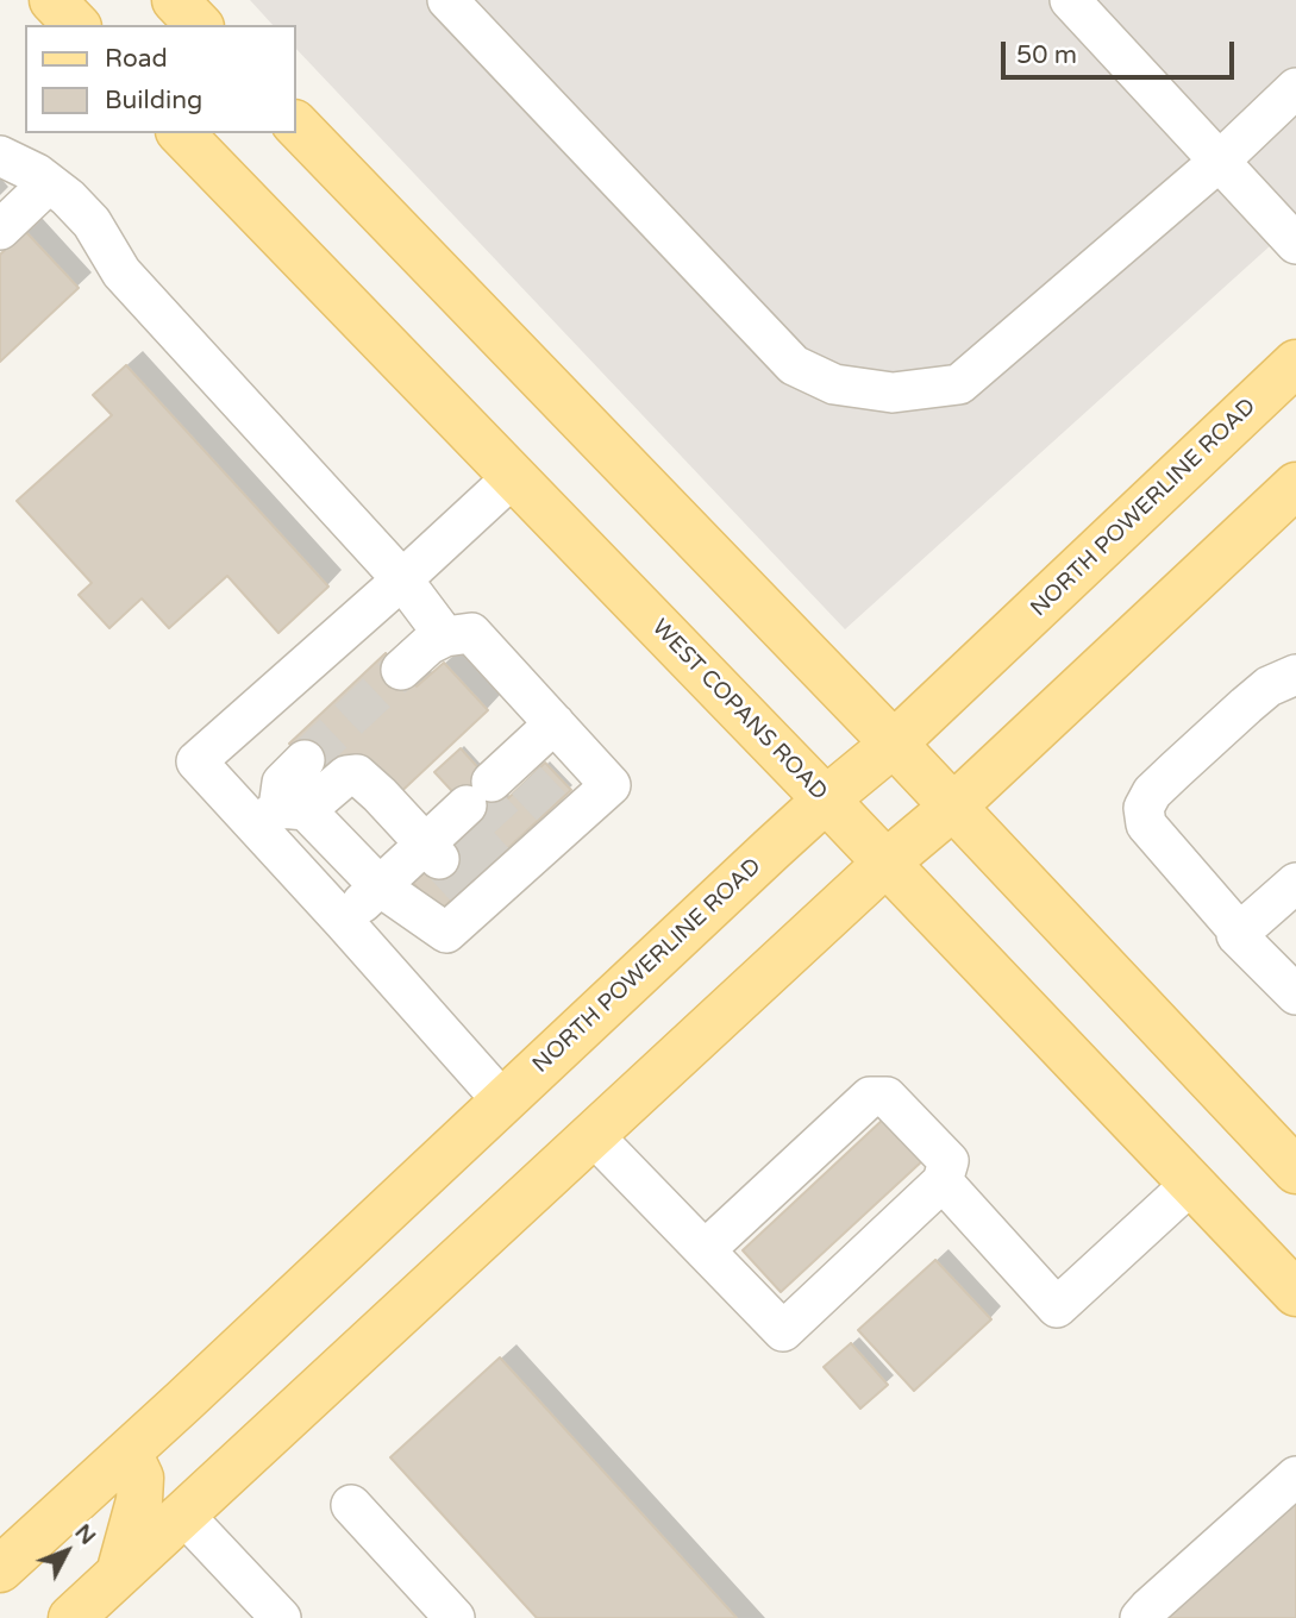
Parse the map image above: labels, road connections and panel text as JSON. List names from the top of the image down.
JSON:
{
  "streets": {
    "main road": ["NORTH POWERLINE ROAD", "WEST COPANS ROAD"]
  },
  "crossings": [
    ["NORTH POWERLINE ROAD", "WEST COPANS ROAD"]
  ],
  "legend": ["Road", "Building"],
  "scale_bar": "50 m",
  "north": "top right"
}
